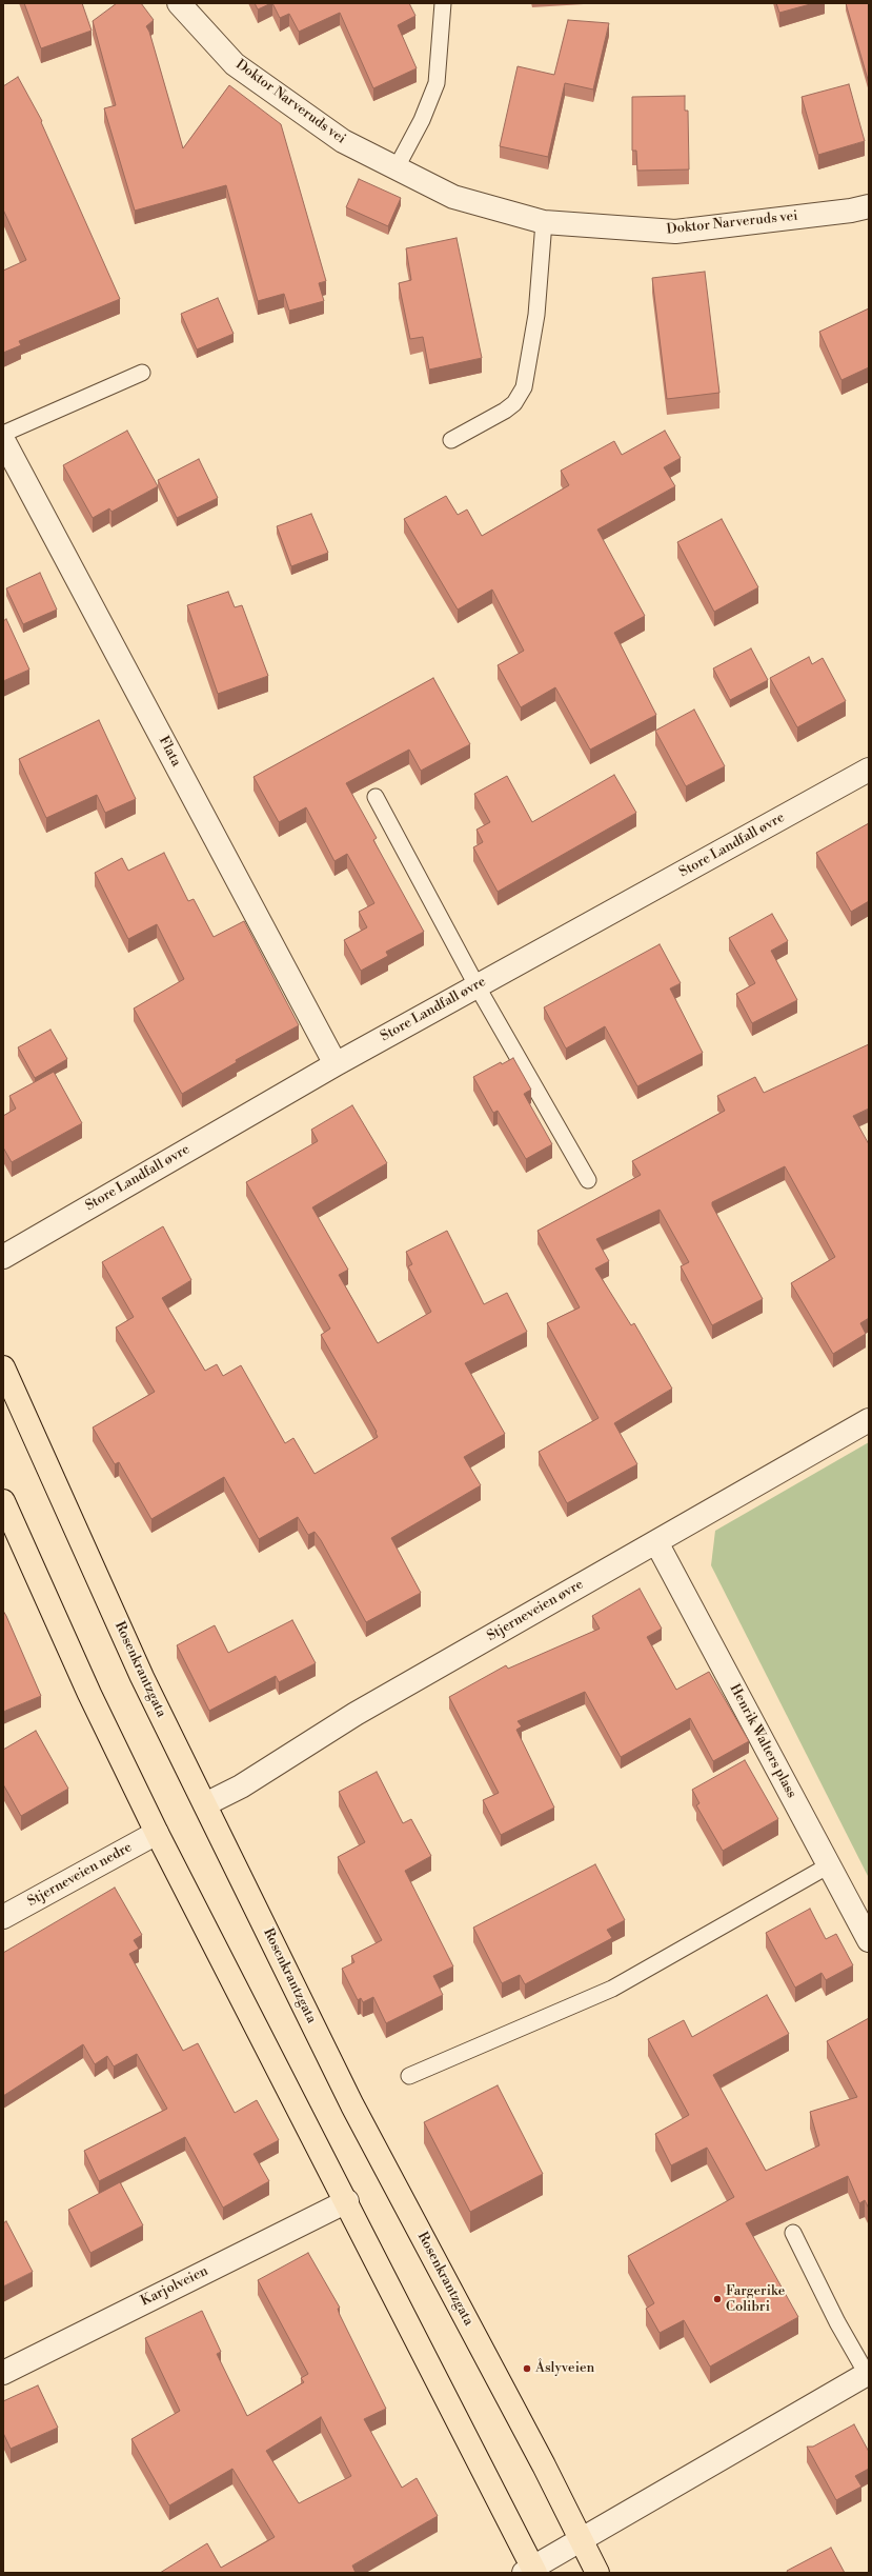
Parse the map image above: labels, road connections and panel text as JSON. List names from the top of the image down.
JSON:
{
  "streets": {
    "main road": ["Rosenkrantzgata"],
    "street": [
      "Doktor Narveruds vei",
      "Flata",
      "Store Landfall øvre",
      "Stjerneveien øvre",
      "Henrik Walters plass",
      "Stjerneveien nedre",
      "Karjolveien"
    ]
  },
  "crossings": [
    ["Flata", "Store Landfall øvre"],
    ["Stjerneveien øvre", "Rosenkrantzgata"],
    ["Stjerneveien øvre", "Henrik Walters plass"]
  ],
  "places": ["Fargerike Colibri", "Åslyveien"]
}
